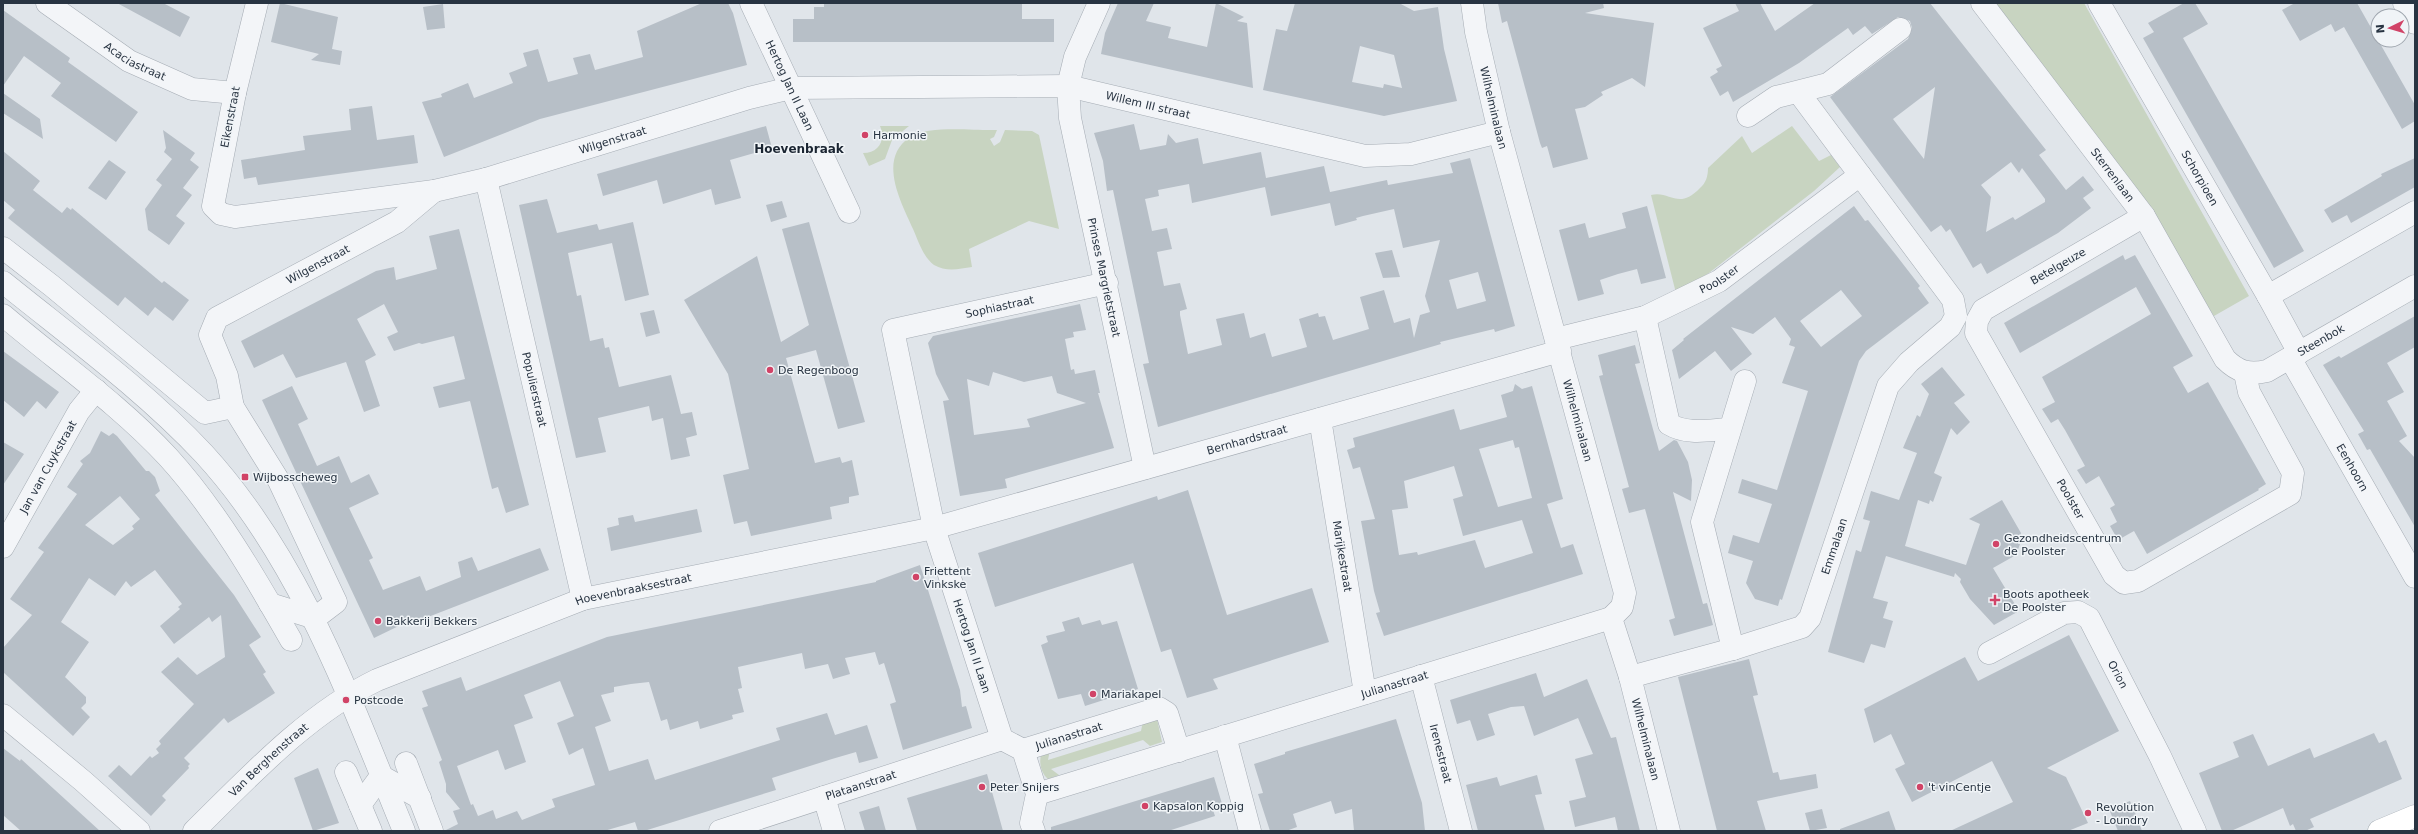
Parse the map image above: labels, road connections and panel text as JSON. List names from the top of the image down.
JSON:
{
  "streets": {
    "street": [
      "Acaciastraat",
      "Hertog Jan II Laan",
      "Willem III straat",
      "Wilhelminalaan",
      "Eikenstraat",
      "Wilgenstraat",
      "Sterrenlaan",
      "Schorpioen",
      "Betelgeuze",
      "Prinses Margrietstraat",
      "Poolster",
      "Sophiastraat",
      "Steenbok",
      "Populierstraat",
      "Bernhardstraat",
      "Jan van Cuykstraat",
      "Eenhoorn",
      "Emmalaan",
      "Marijkestraat",
      "Hoevenbraaksestraat",
      "Orion",
      "Julianastraat",
      "Irenestraat",
      "Van Berghenstraat",
      "Plataanstraat"
    ]
  },
  "crossings": [
    ["Acaciastraat", "Eikenstraat"],
    ["Hertog Jan II Laan", "Willem III straat"],
    ["Hertog Jan II Laan", "Wilgenstraat"],
    ["Hertog Jan II Laan", "Sophiastraat"],
    ["Hertog Jan II Laan", "Bernhardstraat"],
    ["Hertog Jan II Laan", "Hoevenbraaksestraat"],
    ["Hertog Jan II Laan", "Plataanstraat"],
    ["Willem III straat", "Wilhelminalaan"],
    ["Willem III straat", "Wilgenstraat"],
    ["Willem III straat", "Prinses Margrietstraat"],
    ["Wilhelminalaan", "Poolster"],
    ["Wilhelminalaan", "Bernhardstraat"],
    ["Wilhelminalaan", "Emmalaan"],
    ["Wilhelminalaan", "Julianastraat"],
    ["Eikenstraat", "Wilgenstraat"],
    ["Wilgenstraat", "Populierstraat"],
    ["Sterrenlaan", "Betelgeuze"],
    ["Sterrenlaan", "Poolster"],
    ["Sterrenlaan", "Steenbok"],
    ["Schorpioen", "Steenbok"],
    ["Schorpioen", "Eenhoorn"],
    ["Betelgeuze", "Poolster"],
    ["Betelgeuze", "Emmalaan"],
    ["Prinses Margrietstraat", "Sophiastraat"],
    ["Prinses Margrietstraat", "Bernhardstraat"],
    ["Poolster", "Steenbok"],
    ["Poolster", "Bernhardstraat"],
    ["Poolster", "Emmalaan"],
    ["Steenbok", "Eenhoorn"],
    ["Populierstraat", "Hoevenbraaksestraat"],
    ["Bernhardstraat", "Marijkestraat"],
    ["Bernhardstraat", "Hoevenbraaksestraat"],
    ["Marijkestraat", "Julianastraat"],
    ["Hoevenbraaksestraat", "Van Berghenstraat"],
    ["Julianastraat", "Irenestraat"]
  ],
  "districts": ["Hoevenbraak"],
  "places": {
    "other": [
      "Harmonie",
      "De Regenboog",
      "Gezondheidscentrum de Poolster",
      "Friettent Vinkske",
      "Bakkerij Bekkers",
      "Mariakapel",
      "Postcode",
      "Peter Snijers",
      "'t vinCentje",
      "Kapsalon Koppig",
      "Revolution - Loundry"
    ],
    "transit": ["Wijbosscheweg"],
    "health": ["Boots apotheek De Poolster"]
  },
  "north": "left"
}
